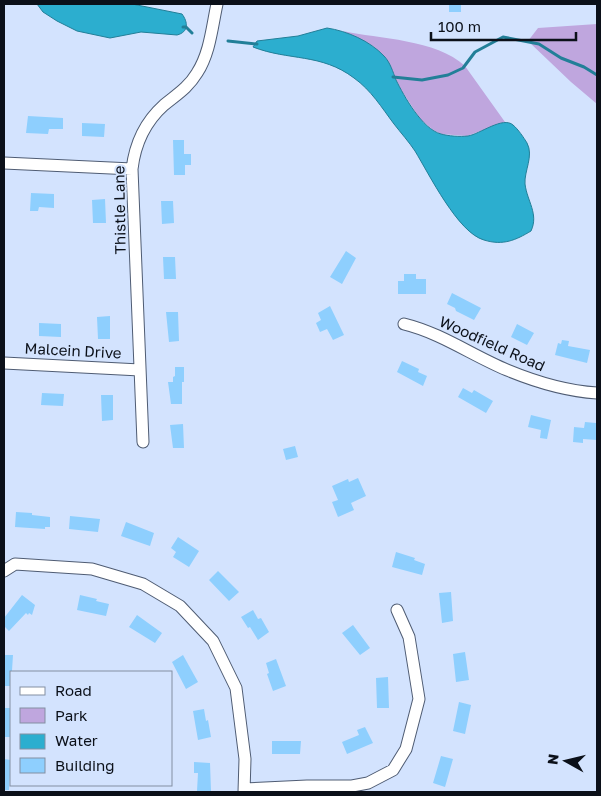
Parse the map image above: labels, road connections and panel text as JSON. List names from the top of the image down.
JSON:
{
  "streets": {
    "street": ["Thistle Lane", "Woodfield Road", "Malcein Drive"]
  },
  "crossings": [
    ["Thistle Lane", "Malcein Drive"]
  ],
  "legend": [
    "Road",
    "Park",
    "Water",
    "Building"
  ],
  "scale_bar": "100 m",
  "north": "left"
}
